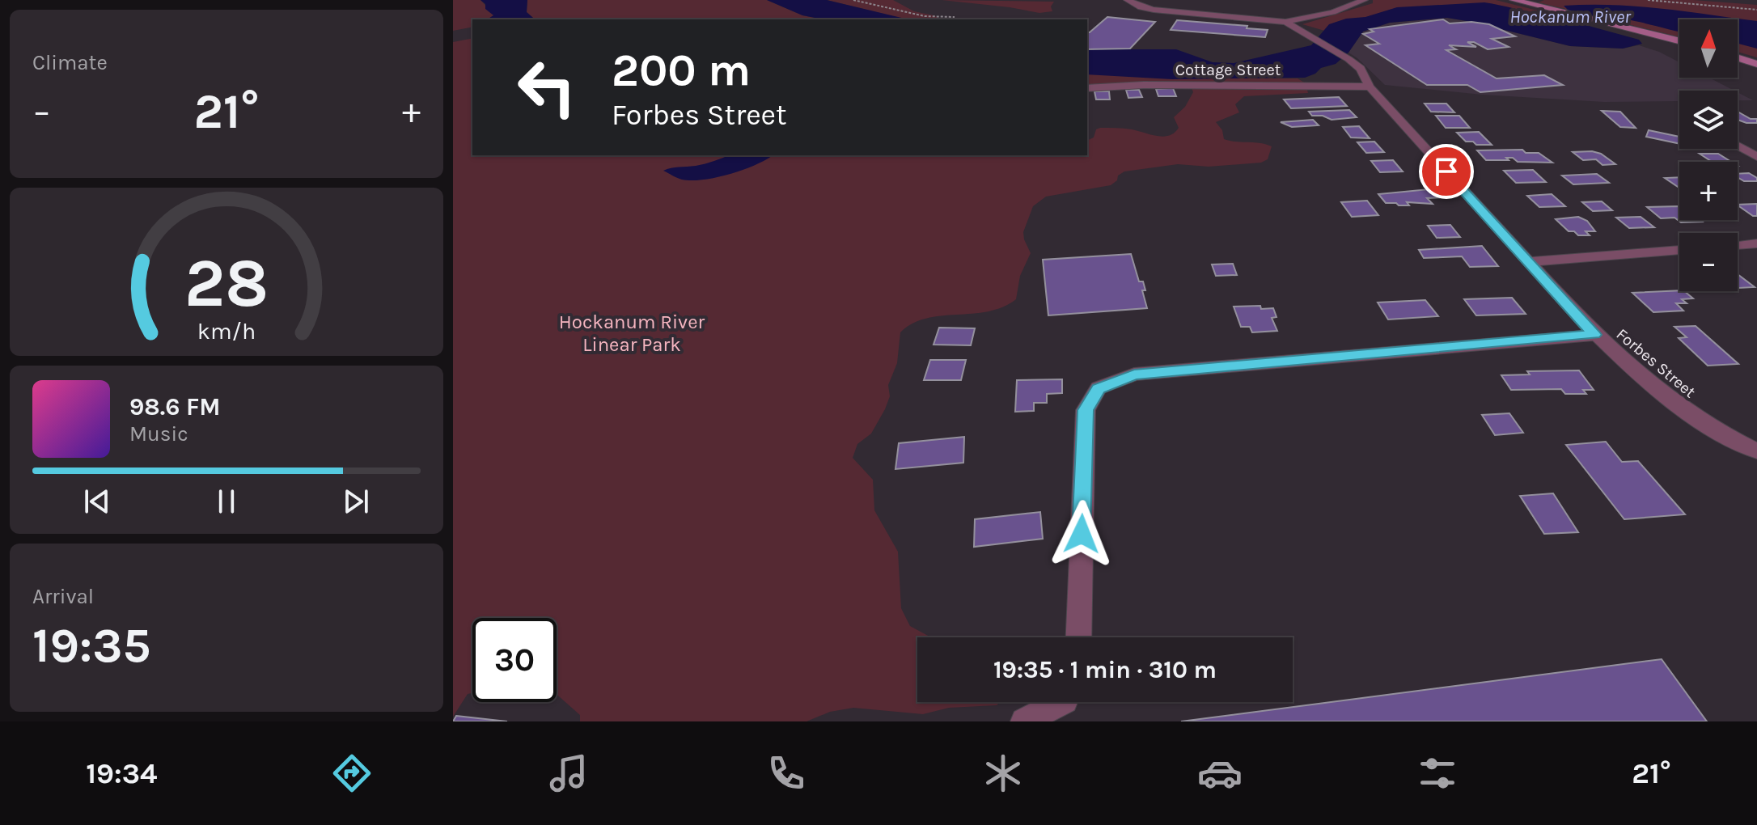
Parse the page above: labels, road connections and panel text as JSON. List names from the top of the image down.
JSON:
{
  "streets": {
    "street": ["Cottage Street", "Forbes Street"]
  },
  "crossings": [
    ["Cottage Street", "Forbes Street"]
  ],
  "water": ["Hockanum River"],
  "parks": ["Hockanum River Linear Park"],
  "north": "top",
  "page": {
    "tile": [
      "Climate",
      ["Arrival", "19:35"]
    ],
    "map_buttons": ["+", "−"],
    "turn": ["200 m", "Forbes Street"],
    "heat": ["−", "21°", "+"],
    "song": ["98.6 FM", "Music"],
    "limit": "30",
    "trip": "19:35 · 1 min · 310 m",
    "tabs": ["19:34", "21°"],
    "gauge": ["28", "km/h"]
  }
}
